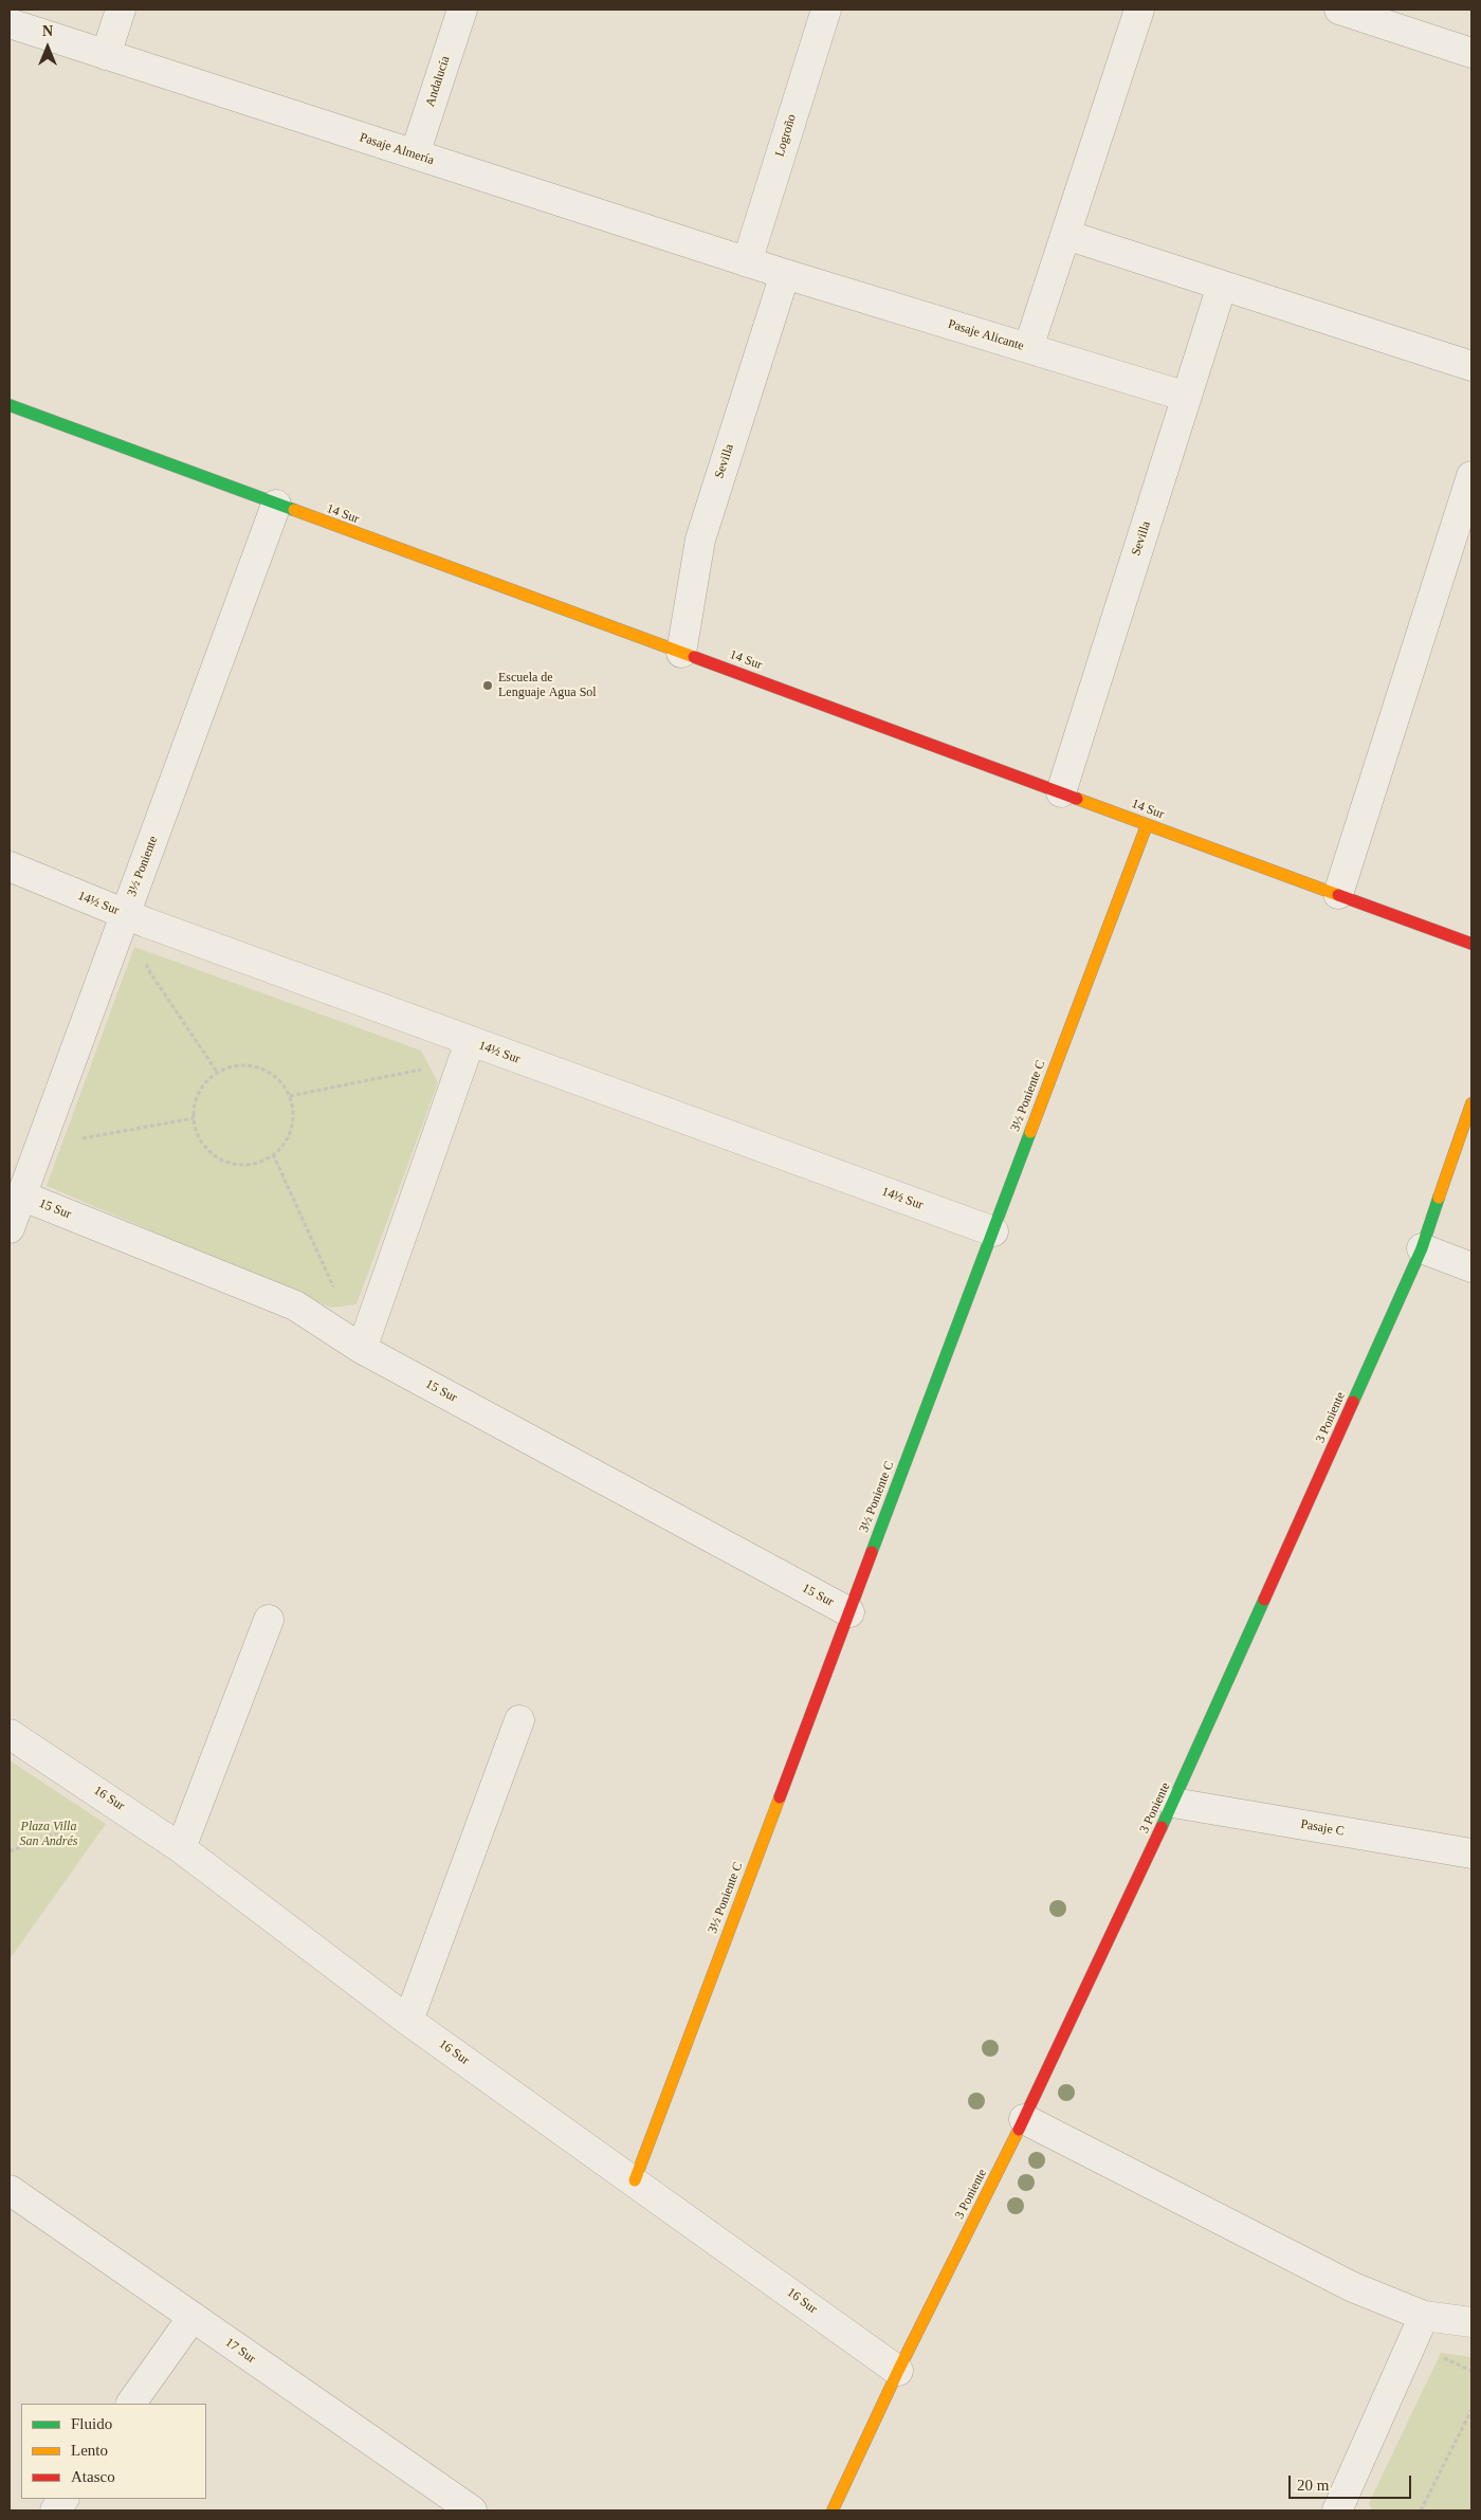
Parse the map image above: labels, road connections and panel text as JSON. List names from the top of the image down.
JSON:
{
  "streets": {
    "street": [
      "Andalucía",
      "Logroño",
      "Pasaje Almería",
      "Pasaje Alicante",
      "Sevilla",
      "14 Sur",
      "3½ Poniente",
      "14½ Sur",
      "3½ Poniente C",
      "15 Sur",
      "3 Poniente",
      "16 Sur",
      "Pasaje C",
      "17 Sur"
    ]
  },
  "crossings": [
    ["Andalucía", "Pasaje Almería"],
    ["Logroño", "Pasaje Almería"],
    ["Pasaje Almería", "Pasaje Alicante"],
    ["Pasaje Almería", "Sevilla"],
    ["Pasaje Alicante", "Sevilla"],
    ["Sevilla", "14 Sur"],
    ["14 Sur", "3½ Poniente"],
    ["14 Sur", "3½ Poniente C"],
    ["3½ Poniente", "14½ Sur"],
    ["3½ Poniente", "15 Sur"],
    ["14½ Sur", "3½ Poniente C"],
    ["3½ Poniente C", "15 Sur"],
    ["3½ Poniente C", "16 Sur"],
    ["3 Poniente", "16 Sur"],
    ["3 Poniente", "Pasaje C"]
  ],
  "parks": ["Plaza Villa San Andrés"],
  "places": ["Escuela de Lenguaje Agua Sol"],
  "legend": ["Fluido", "Lento", "Atasco"],
  "scale_bar": "20 m",
  "north": "top"
}
